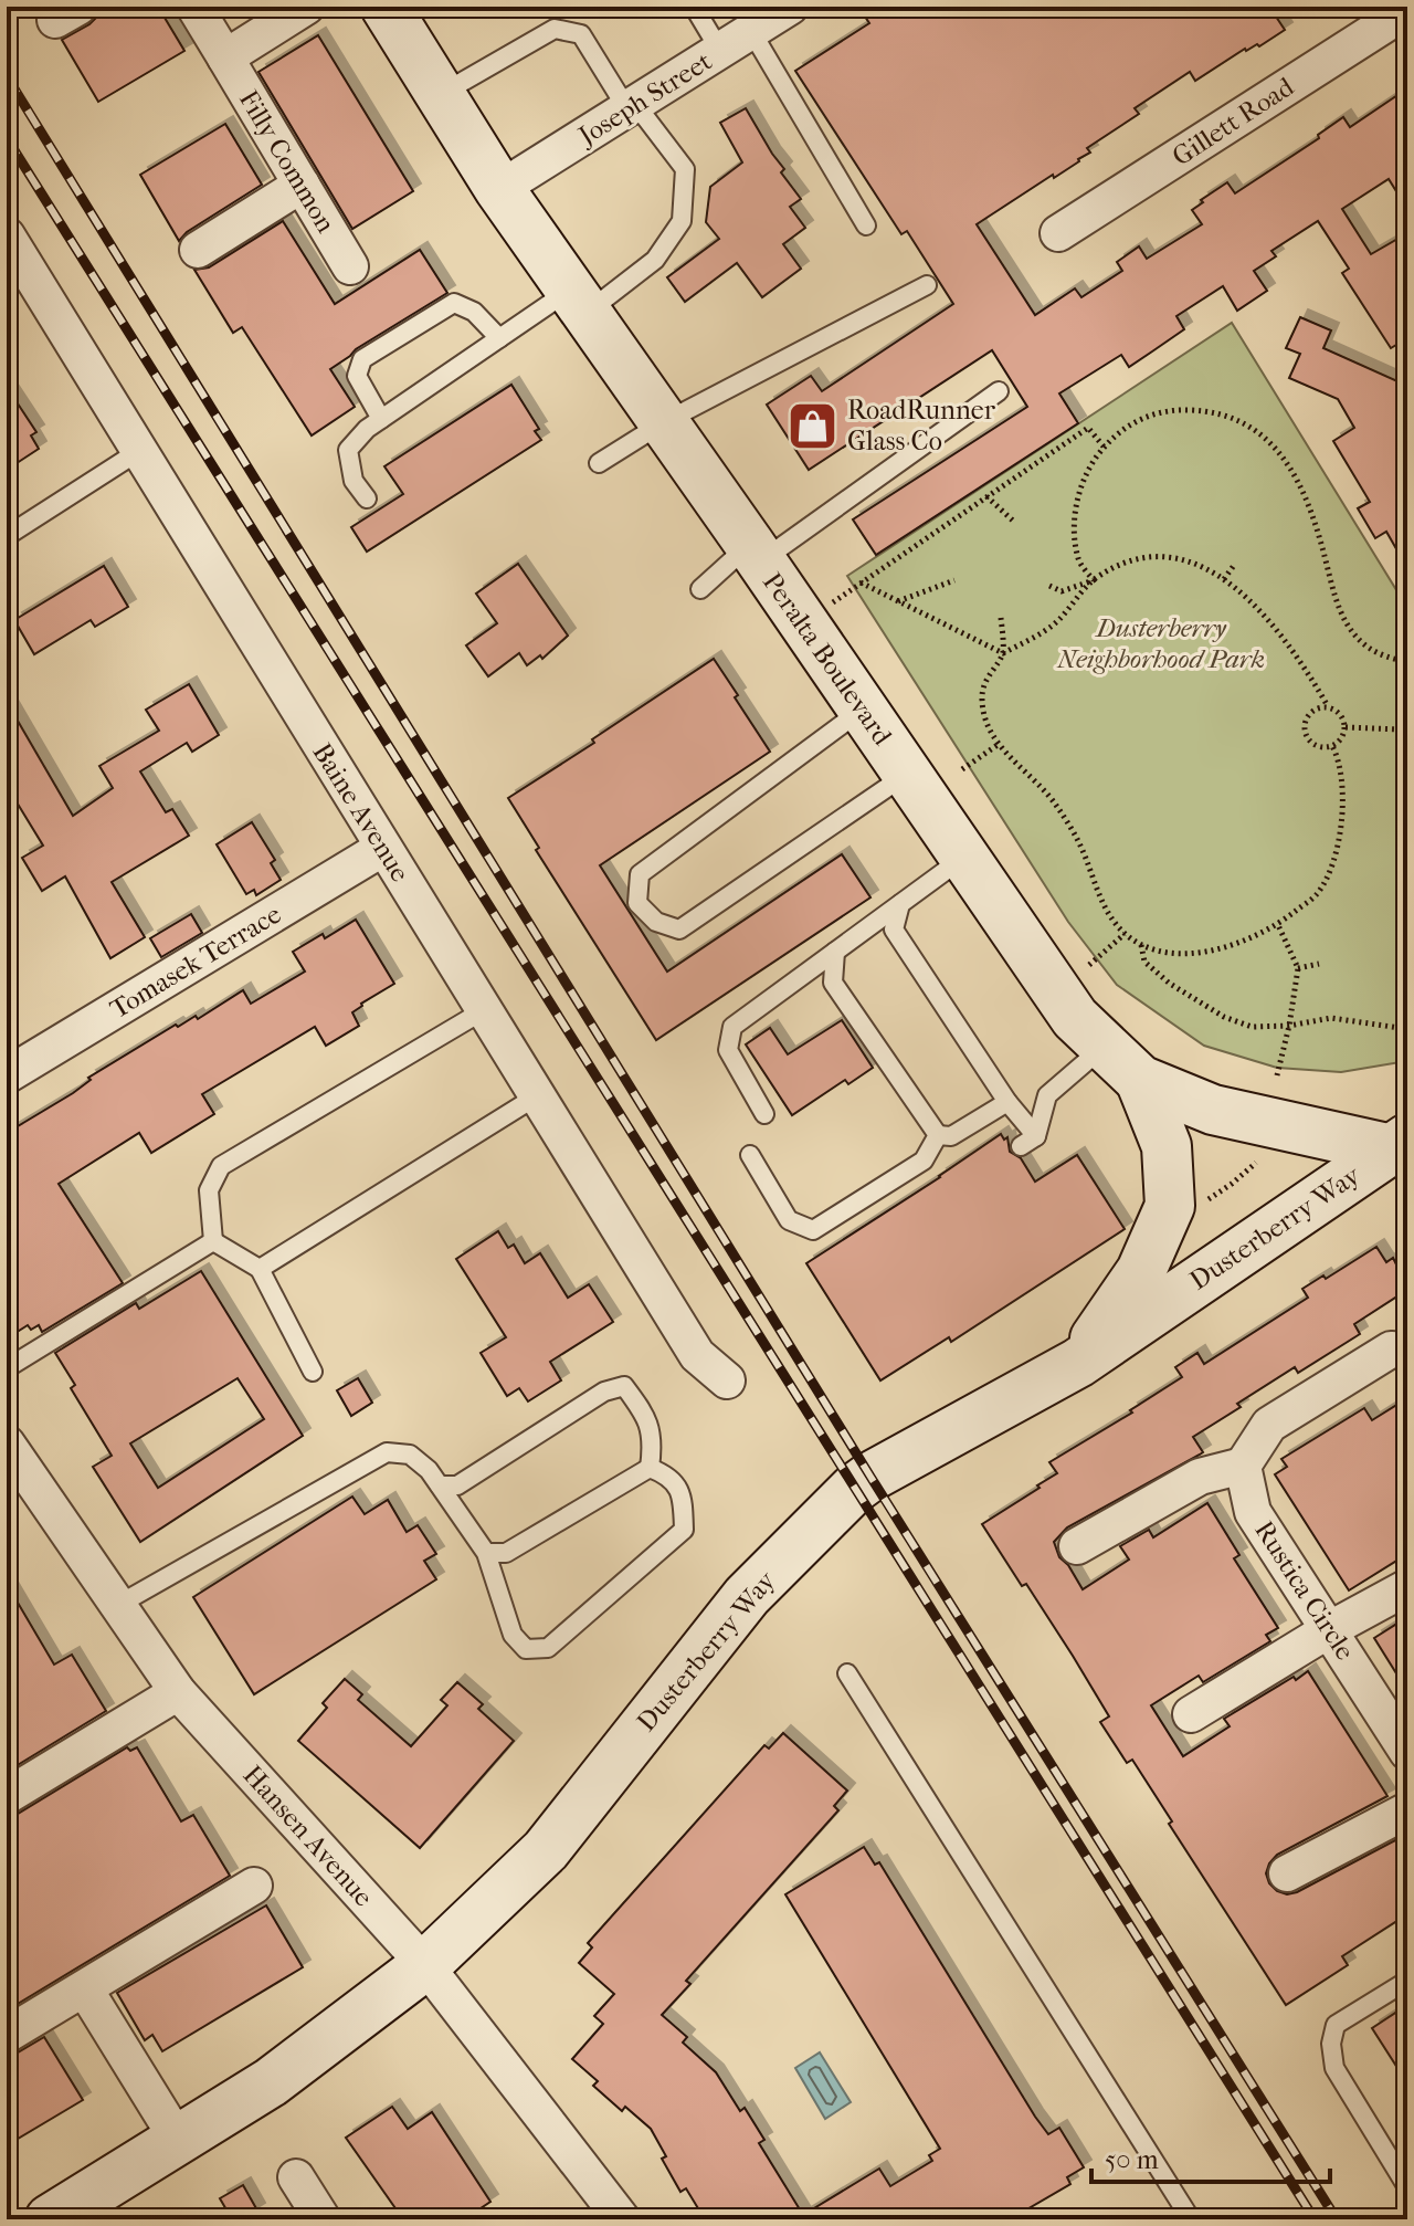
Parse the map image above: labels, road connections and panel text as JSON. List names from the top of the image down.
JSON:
{
  "streets": {
    "main road": ["Peralta Boulevard", "Dusterberry Way"],
    "street": [
      "Joseph Street",
      "Gillett Road",
      "Filly Common",
      "Baine Avenue",
      "Tomasek Terrace",
      "Rustica Circle",
      "Hansen Avenue"
    ]
  },
  "crossings": [
    ["Joseph Street", "Peralta Boulevard"],
    ["Peralta Boulevard", "Dusterberry Way"],
    ["Baine Avenue", "Tomasek Terrace"],
    ["Dusterberry Way", "Hansen Avenue"]
  ],
  "parks": ["Dusterberry Neighborhood Park"],
  "places": {
    "shop": ["RoadRunner Glass Co"]
  },
  "scale_bar": "50 m"
}
